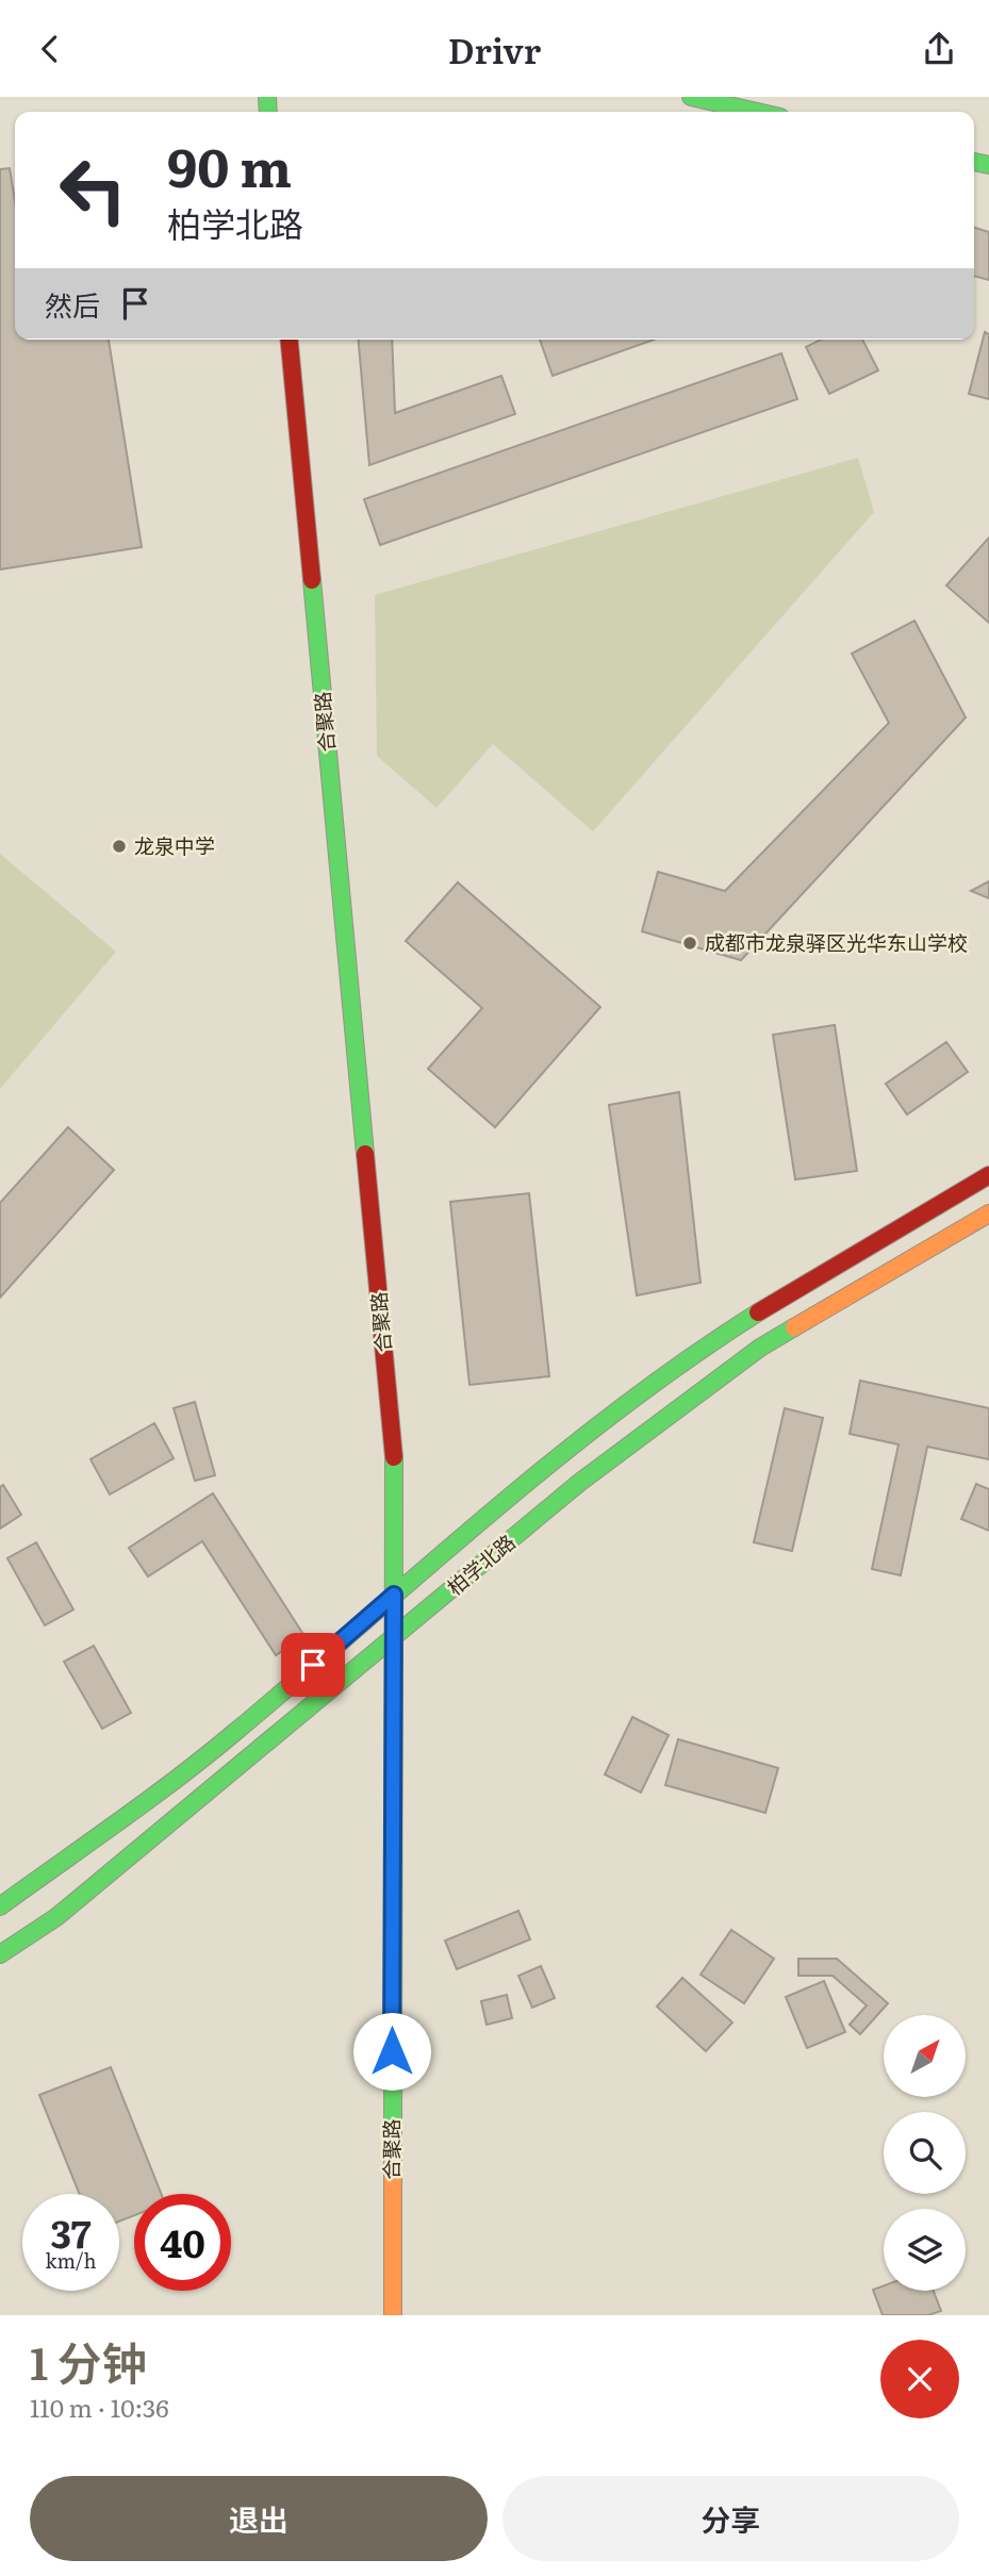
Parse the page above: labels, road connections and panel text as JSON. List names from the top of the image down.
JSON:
{
  "streets": {
    "street": ["合聚路", "柏学北路"]
  },
  "crossings": [
    ["合聚路", "柏学北路"]
  ],
  "places": ["龙泉中学", "成都市龙泉驿区光华东山学校"],
  "north": "top right",
  "page": {
    "header": "Drivr",
    "turn": ["90 m", "柏学北路"],
    "then": "然后",
    "speed": "37 km/h",
    "limit": "40",
    "heading": ["1 分钟", "110 m · 10:36"],
    "buttons": ["退出", "分享"]
  }
}
